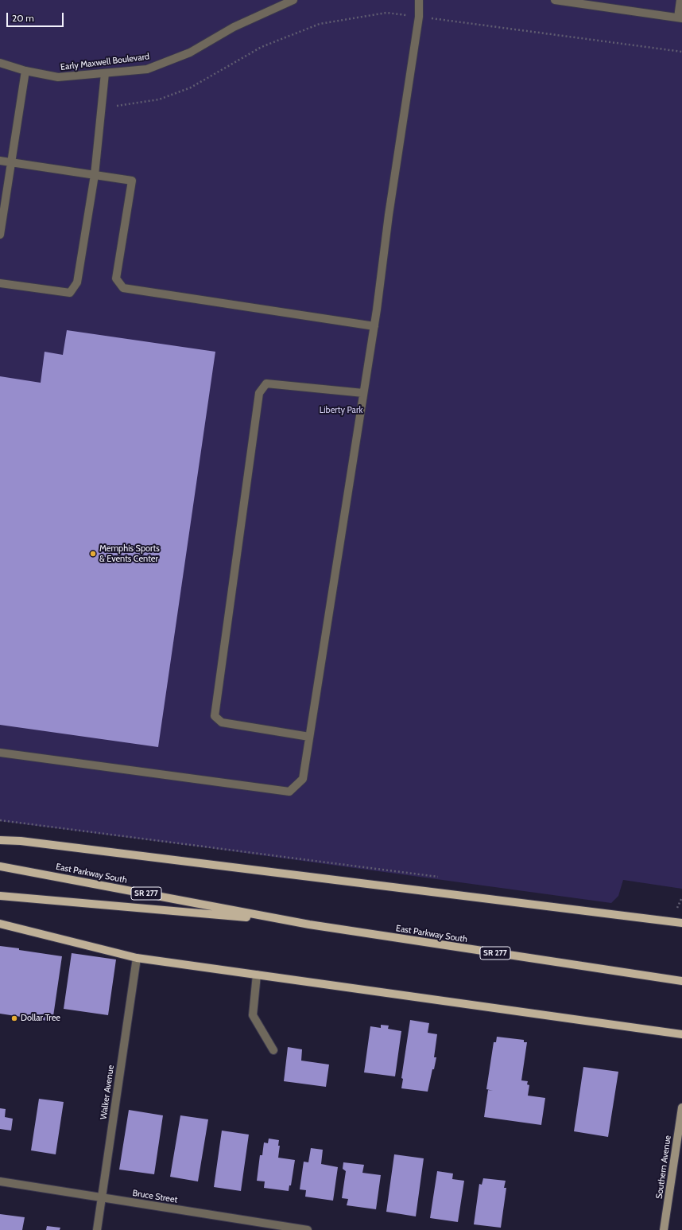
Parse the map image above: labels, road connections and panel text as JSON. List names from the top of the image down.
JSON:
{
  "streets": {
    "main road": ["East Parkway South", "SR 277", "Southern Avenue"],
    "street": ["Early Maxwell Boulevard", "Walker Avenue", "Bruce Street"]
  },
  "crossings": [
    ["Walker Avenue", "Bruce Street"]
  ],
  "parks": ["Liberty Park"],
  "places": ["Memphis Sports & Events Center", "Dollar Tree"],
  "scale_bar": "20 m"
}
